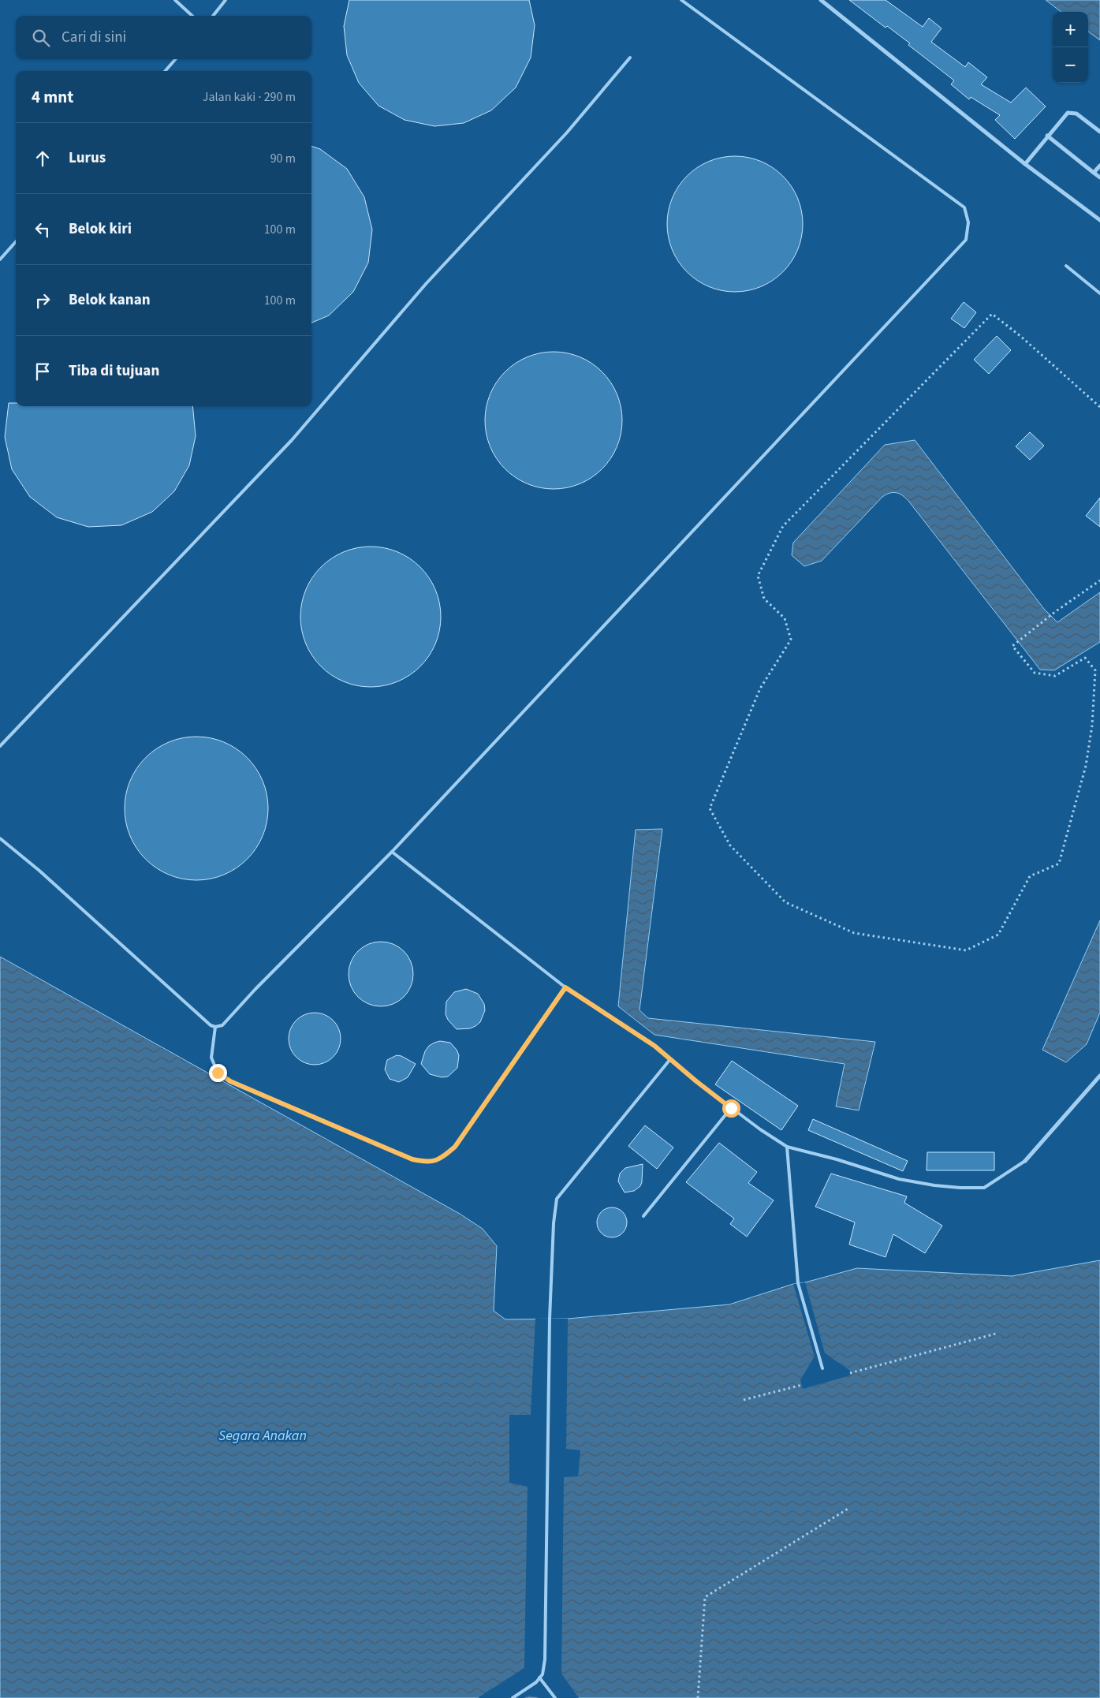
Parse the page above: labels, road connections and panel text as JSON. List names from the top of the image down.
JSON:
{
  "water": ["Segara Anakan"],
  "page": {
    "map_buttons": ["+", "−"],
    "search": "Cari di sini",
    "heading": ["4 mnt", "Jalan kaki · 290 m"],
    "list": [
      ["Lurus", "90 m"],
      ["Belok kiri", "100 m"],
      ["Belok kanan", "100 m"],
      "Tiba di tujuan"
    ]
  }
}
